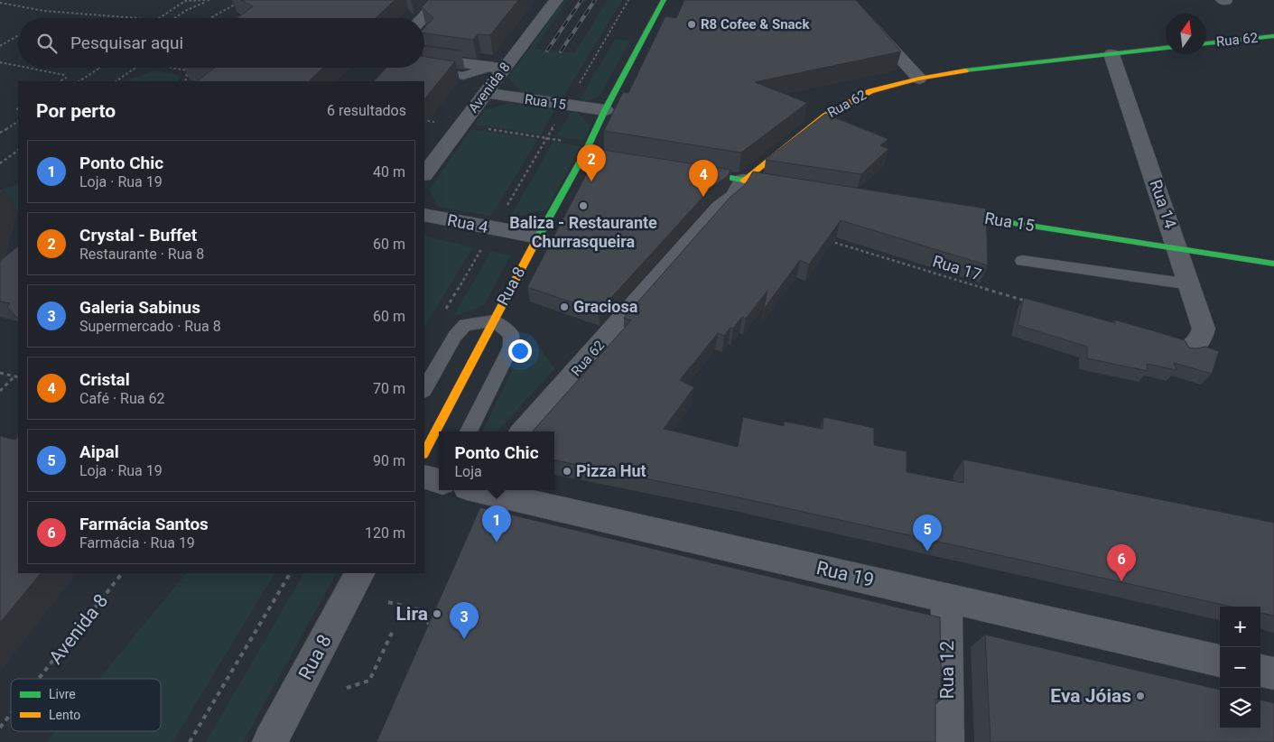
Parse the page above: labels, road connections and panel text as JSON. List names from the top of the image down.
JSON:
{
  "streets": {
    "street": [
      "Rua 62",
      "Avenida 8",
      "Rua 15",
      "Rua 14",
      "Rua 4",
      "Rua 8",
      "Rua 19",
      "Rua 12"
    ],
    "path": ["Rua 17"]
  },
  "crossings": [
    ["Rua 62", "Rua 14"],
    ["Avenida 8", "Rua 15"],
    ["Rua 15", "Rua 14"],
    ["Rua 15", "Rua 8"],
    ["Rua 4", "Rua 8"],
    ["Rua 19", "Rua 12"]
  ],
  "places": [
    "R8 Cofee & Snack",
    "Baliza - Restaurante Churrasqueira",
    "Graciosa",
    "Pizza Hut",
    "Lira",
    "Eva Jóias"
  ],
  "legend": ["Livre", "Lento"],
  "north": "top",
  "page": {
    "search": "Pesquisar aqui",
    "heading": ["Por perto", "6 resultados"],
    "list": [
      {
        "mark": "1",
        "name": "Ponto Chic",
        "note": "Loja · Rua 19",
        "value": "40 m"
      },
      {
        "mark": "2",
        "name": "Crystal - Buffet",
        "note": "Restaurante · Rua 8",
        "value": "60 m"
      },
      {
        "mark": "3",
        "name": "Galeria Sabinus",
        "note": "Supermercado · Rua 8",
        "value": "60 m"
      },
      {
        "mark": "4",
        "name": "Cristal",
        "note": "Café · Rua 62",
        "value": "70 m"
      },
      {
        "mark": "5",
        "name": "Aipal",
        "note": "Loja · Rua 19",
        "value": "90 m"
      },
      {
        "mark": "6",
        "name": "Farmácia Santos",
        "note": "Farmácia · Rua 19",
        "value": "120 m"
      }
    ],
    "pins": [
      "2",
      "4",
      "1",
      "5",
      "6",
      "3"
    ],
    "popup": ["Ponto Chic", "Loja"],
    "map_buttons": ["+", "−"]
  }
}
